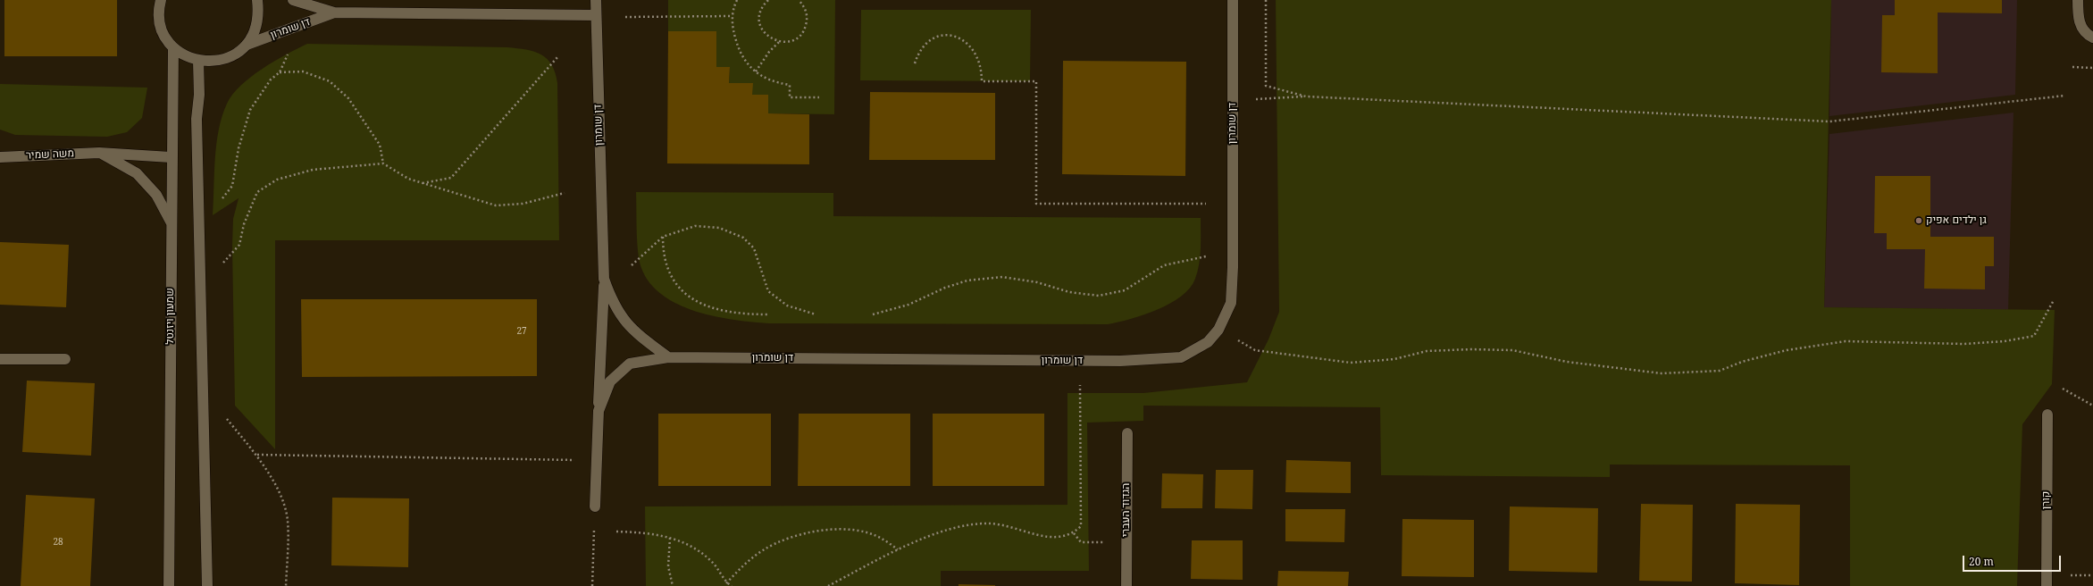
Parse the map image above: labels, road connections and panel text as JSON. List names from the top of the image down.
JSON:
{
  "streets": {
    "street": [
      "דן שומרון",
      "משה שמיר",
      "שמעון ויזנטל",
      "קורן",
      "הגדוד העברי"
    ]
  },
  "crossings": [
    ["משה שמיר", "שמעון ויזנטל"]
  ],
  "places": ["גן ילדים אפיק"],
  "house_numbers": ["27", "28"],
  "scale_bar": "20 m"
}
